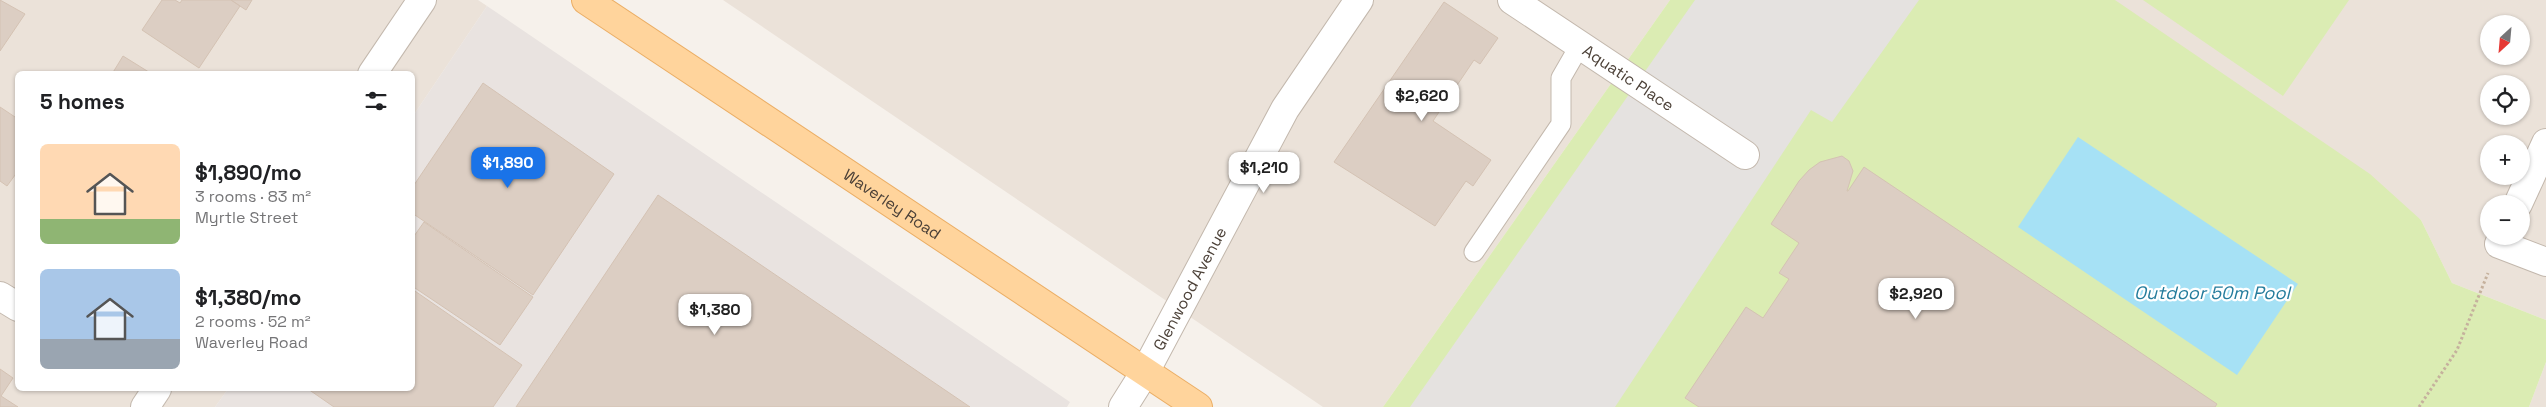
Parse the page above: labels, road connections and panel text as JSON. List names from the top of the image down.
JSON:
{
  "streets": {
    "main road": ["Waverley Road"],
    "street": ["Aquatic Place", "Glenwood Avenue"]
  },
  "crossings": [
    ["Waverley Road", "Glenwood Avenue"]
  ],
  "water": ["Outdoor 50m Pool"],
  "north": "bottom left",
  "page": {
    "map_buttons": ["+", "−"],
    "heading": "5 homes",
    "price": [
      "$2,620",
      "$1,890",
      "$1,210",
      "$2,920",
      "$1,380"
    ],
    "list": [
      {
        "name": "$1,890/mo",
        "note": "3 rooms · 83 m² · Myrtle Street"
      },
      {
        "name": "$1,380/mo",
        "note": "2 rooms · 52 m² · Waverley Road"
      }
    ]
  }
}
